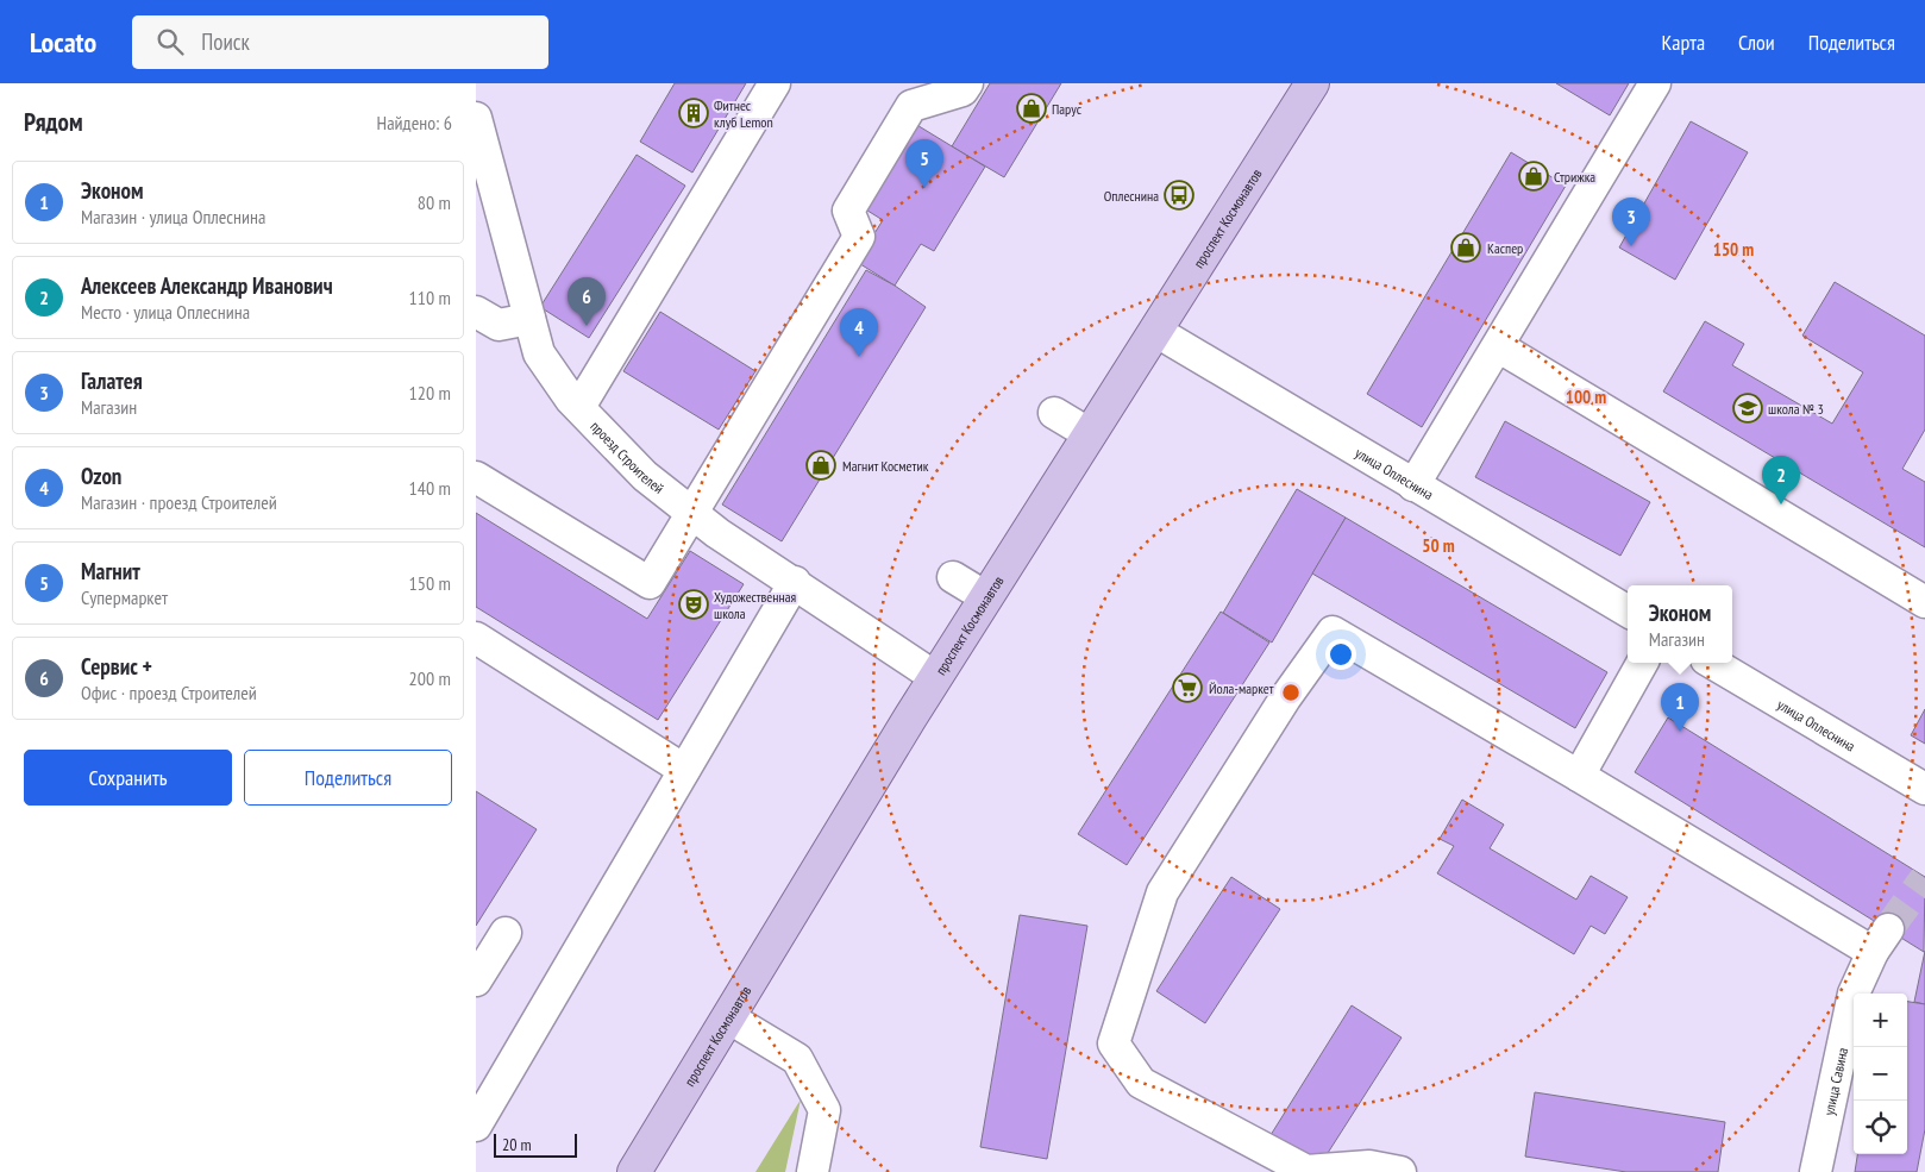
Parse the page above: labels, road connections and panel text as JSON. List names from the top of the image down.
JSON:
{
  "streets": {
    "main road": ["проспект Космонавтов"],
    "street": ["проезд Строителей", "улица Оплеснина", "улица Савина"]
  },
  "crossings": [
    ["проспект Космонавтов", "проезд Строителей"],
    ["проспект Космонавтов", "улица Оплеснина"]
  ],
  "places": {
    "shop": [
      "Парус",
      "Стрижка",
      "Каспер",
      "Магнит Косметик"
    ],
    "building": ["Фитнес клуб Lemon"],
    "bus stop": ["Оплеснина"],
    "school or university": ["школа № 3"],
    "theatre": ["Художественная школа"],
    "supermarket": ["Йола-маркет"]
  },
  "scale_bar": "20 m",
  "page": {
    "header": "Locato",
    "search": "Поиск",
    "nav": ["Карта", "Слои", "Поделиться"],
    "heading": ["Рядом", "Найдено: 6"],
    "pins": [
      "5",
      "3",
      "6",
      "4",
      "2",
      "1"
    ],
    "list": [
      {
        "mark": "1",
        "name": "Эконом",
        "note": "Магазин · улица Оплеснина",
        "value": "80 m"
      },
      {
        "mark": "2",
        "name": "Алексеев Александр Иванович",
        "note": "Место · улица Оплеснина",
        "value": "110 m"
      },
      {
        "mark": "3",
        "name": "Галатея",
        "note": "Магазин",
        "value": "120 m"
      },
      {
        "mark": "4",
        "name": "Ozon",
        "note": "Магазин · проезд Строителей",
        "value": "140 m"
      },
      {
        "mark": "5",
        "name": "Магнит",
        "note": "Супермаркет",
        "value": "150 m"
      },
      {
        "mark": "6",
        "name": "Сервис +",
        "note": "Офис · проезд Строителей",
        "value": "200 m"
      }
    ],
    "popup": ["Эконом", "Магазин"],
    "buttons": ["Сохранить", "Поделиться"],
    "map_buttons": ["+", "−"],
    "scale": "20 m"
  },
  "rings": ["150 m", "100 m", "50 m"]
}
